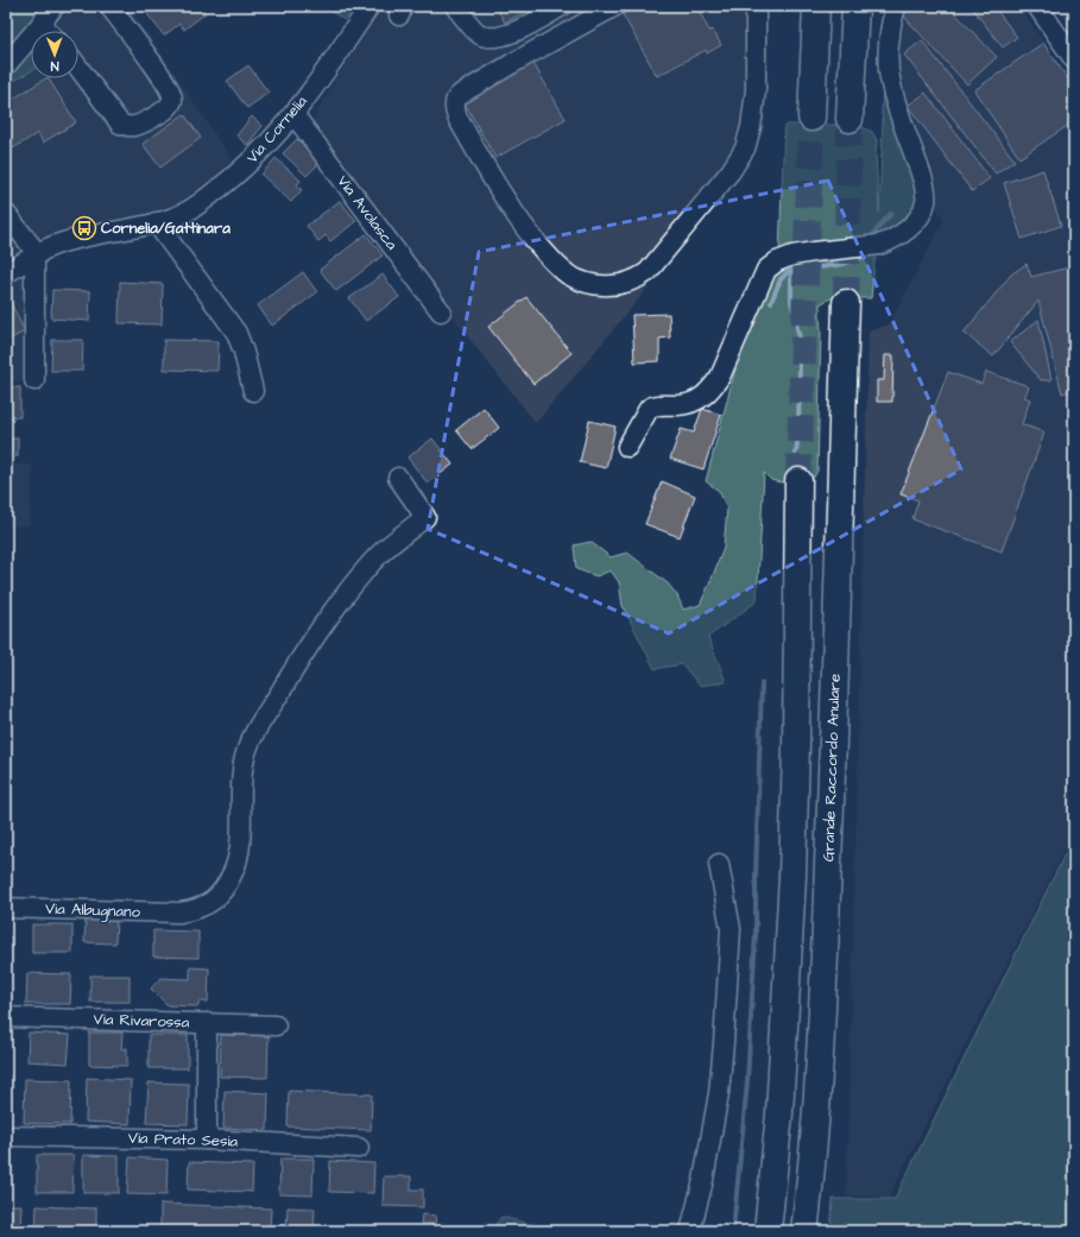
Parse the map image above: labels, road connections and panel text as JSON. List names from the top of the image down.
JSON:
{
  "streets": {
    "highway": ["Grande Raccordo Anulare"],
    "street": [
      "Via Cornelia",
      "Via Avolasca",
      "Via Albugnano",
      "Via Rivarossa",
      "Via Prato Sesia"
    ]
  },
  "crossings": [
    ["Via Cornelia", "Via Avolasca"]
  ],
  "places": {
    "bus stop": ["Cornelia/Gattinara"]
  },
  "north": "bottom"
}
